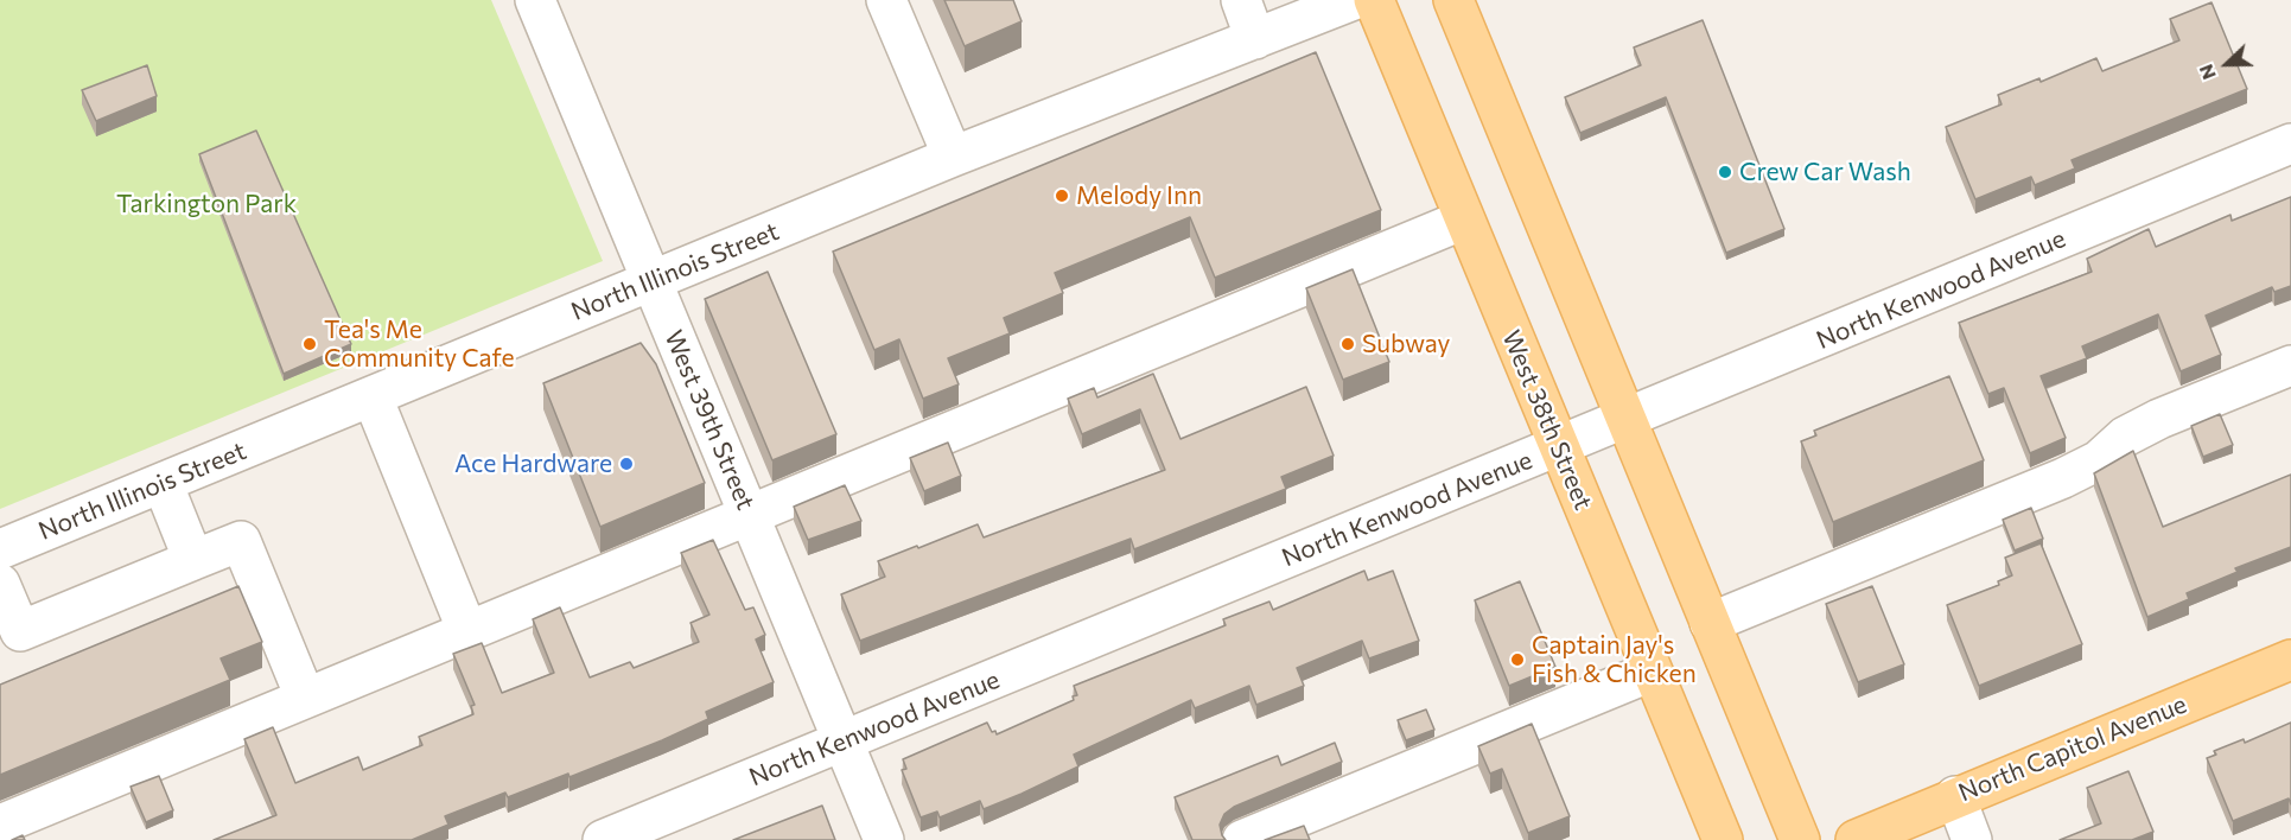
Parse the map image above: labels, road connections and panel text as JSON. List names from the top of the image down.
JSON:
{
  "streets": {
    "main road": ["West 38th Street", "North Capitol Avenue"],
    "street": ["North Illinois Street", "North Kenwood Avenue", "West 39th Street"]
  },
  "crossings": [
    ["North Illinois Street", "West 39th Street"],
    ["North Kenwood Avenue", "West 39th Street"],
    ["North Kenwood Avenue", "West 38th Street"]
  ],
  "parks": ["Tarkington Park"],
  "places": [
    "Crew Car Wash",
    "Melody Inn",
    "Tea's Me Community Cafe",
    "Subway",
    "Ace Hardware",
    "Captain Jay's Fish & Chicken"
  ],
  "north": "left"
}
